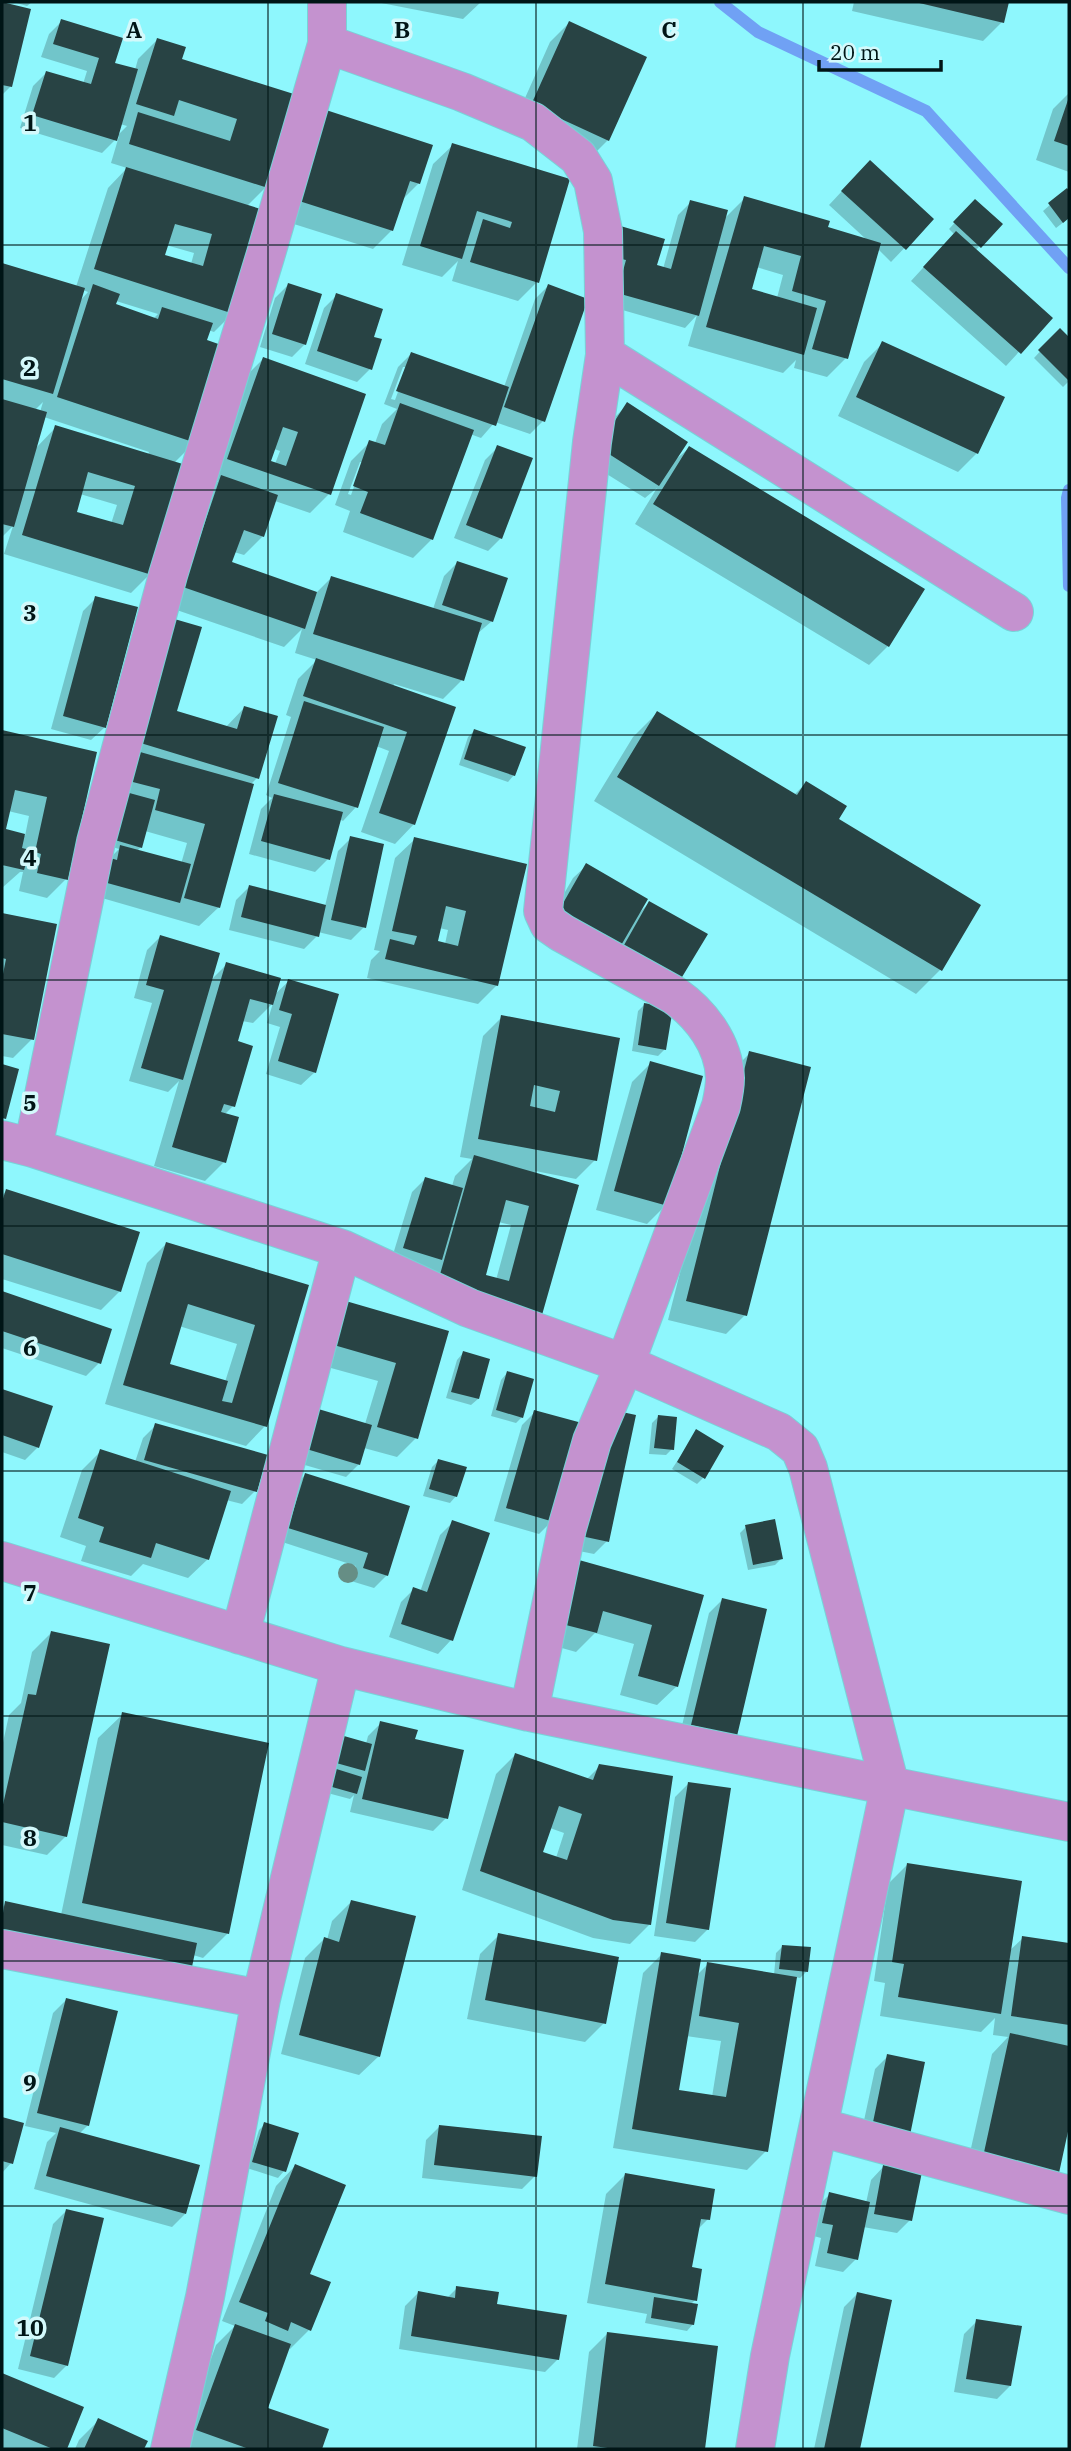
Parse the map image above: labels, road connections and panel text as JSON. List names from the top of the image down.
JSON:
{
  "scale_bar": "20 m",
  "grid": {
    "columns": ["A", "B", "C"],
    "rows": [
      "1",
      "2",
      "3",
      "4",
      "5",
      "6",
      "7",
      "8",
      "9",
      "10"
    ]
  }
}
